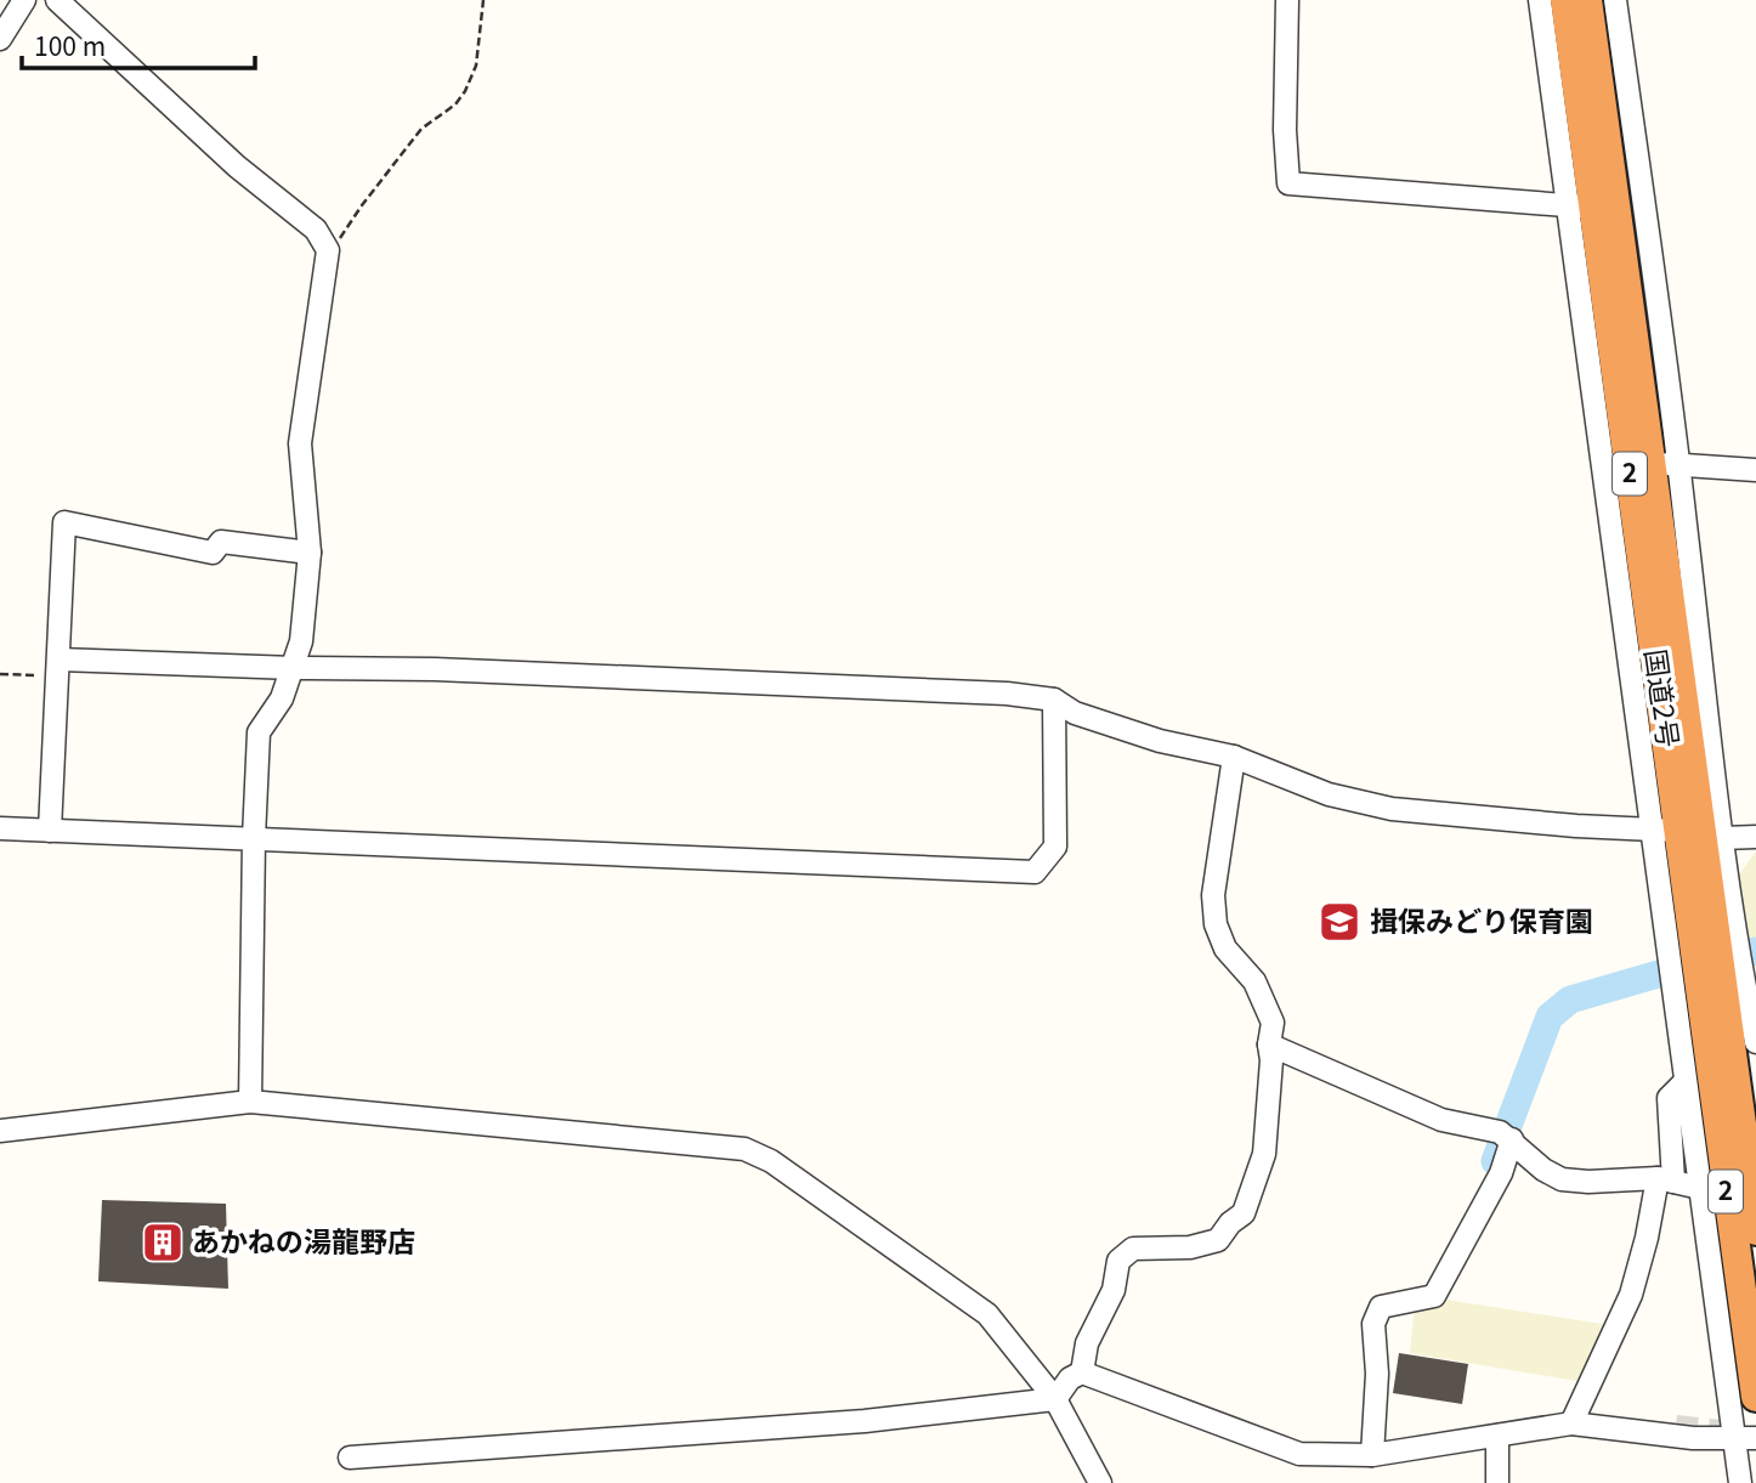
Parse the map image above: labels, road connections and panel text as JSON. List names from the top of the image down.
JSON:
{
  "streets": {
    "highway": ["2", "国道2号"]
  },
  "places": {
    "school or university": ["揖保みどり保育園"],
    "building": ["あかねの湯龍野店"]
  },
  "scale_bar": "100 m"
}
